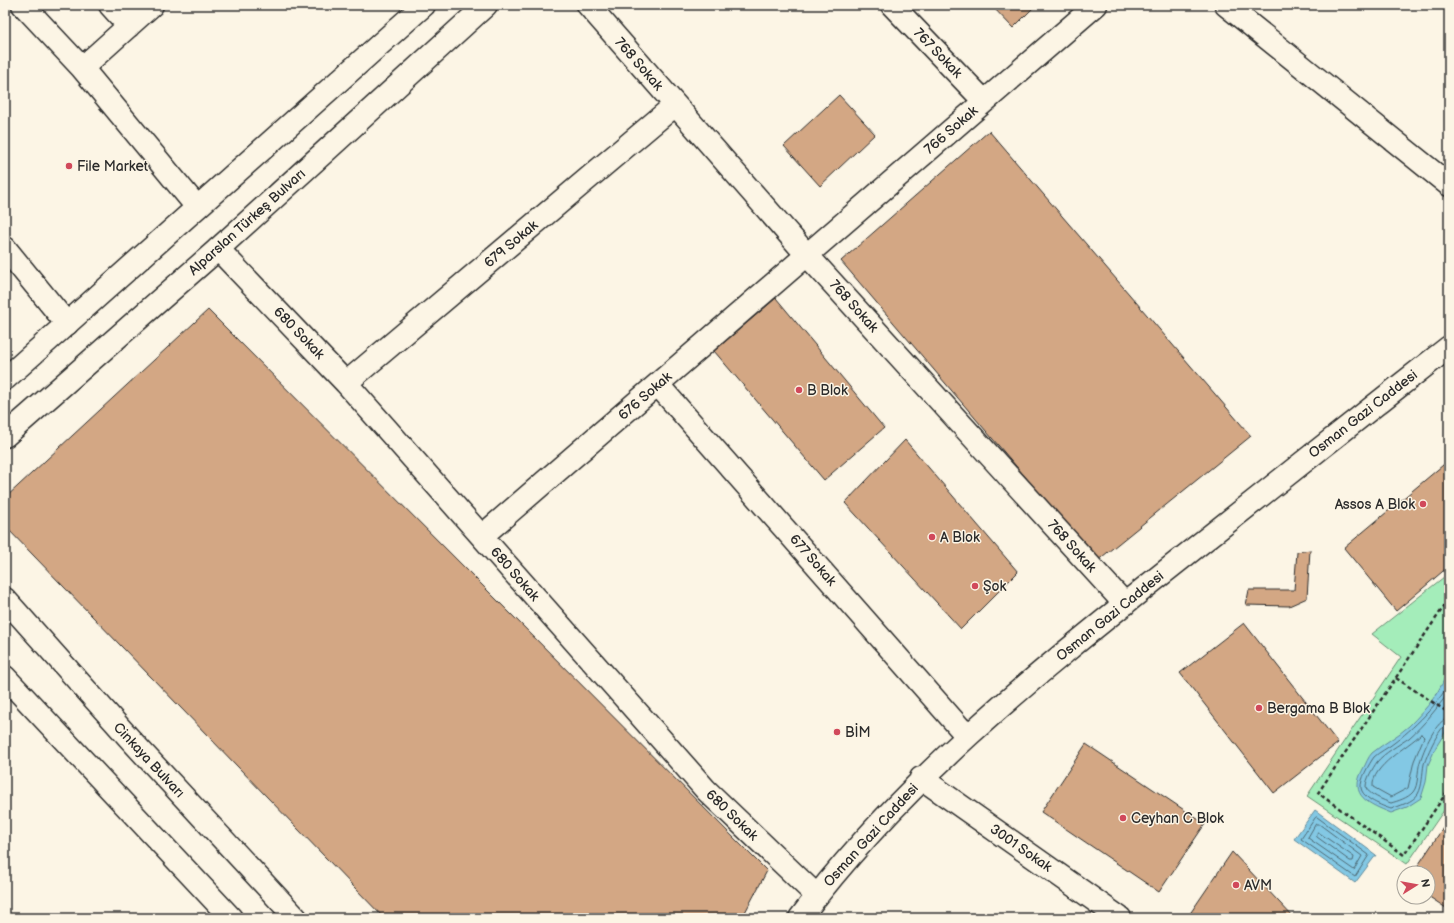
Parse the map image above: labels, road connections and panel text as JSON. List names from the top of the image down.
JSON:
{
  "streets": {
    "street": [
      "767 Sokak",
      "768 Sokak",
      "766 Sokak",
      "Alparslan Türkeş Bulvarı",
      "679 Sokak",
      "680 Sokak",
      "676 Sokak",
      "Osman Gazi Caddesi",
      "677 Sokak",
      "Cinkaya Bulvarı",
      "3001 Sokak"
    ]
  },
  "crossings": [
    ["767 Sokak", "766 Sokak"],
    ["768 Sokak", "766 Sokak"],
    ["768 Sokak", "679 Sokak"],
    ["768 Sokak", "676 Sokak"],
    ["768 Sokak", "Osman Gazi Caddesi"],
    ["766 Sokak", "676 Sokak"],
    ["Alparslan Türkeş Bulvarı", "680 Sokak"],
    ["679 Sokak", "680 Sokak"],
    ["680 Sokak", "676 Sokak"],
    ["680 Sokak", "Osman Gazi Caddesi"],
    ["676 Sokak", "677 Sokak"],
    ["Osman Gazi Caddesi", "677 Sokak"],
    ["Osman Gazi Caddesi", "3001 Sokak"]
  ],
  "places": [
    "File Market",
    "B Blok",
    "Assos A Blok",
    "A Blok",
    "Şok",
    "Bergama B Blok",
    "BİM",
    "Ceyhan C Blok",
    "AVM"
  ],
  "north": "right"
}
